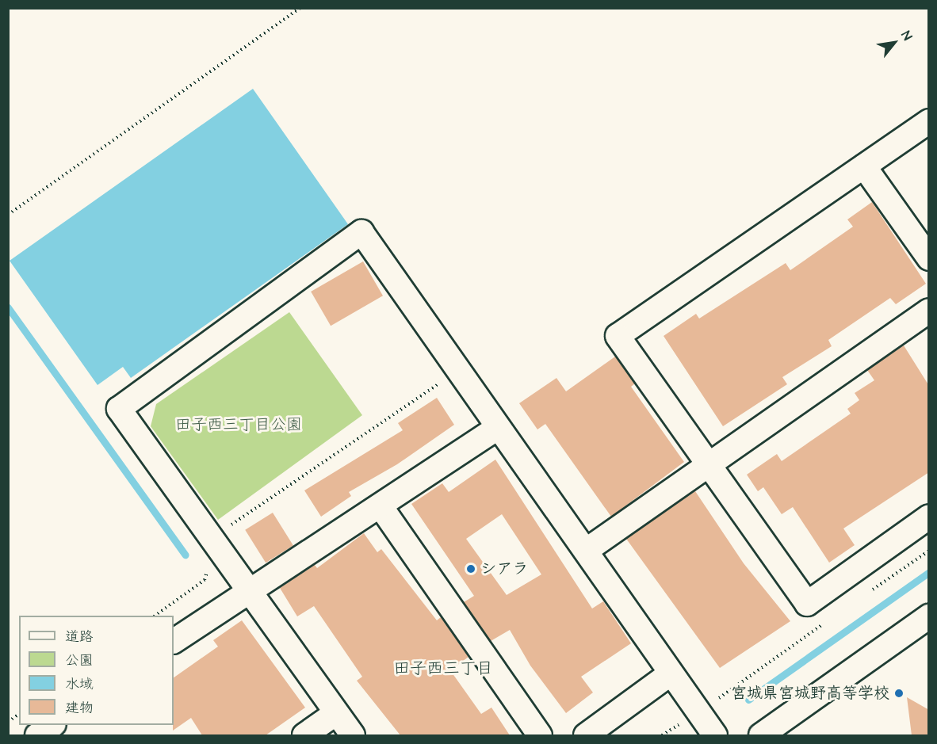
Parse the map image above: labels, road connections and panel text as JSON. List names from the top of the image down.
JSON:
{
  "districts": ["田子西三丁目"],
  "parks": ["田子西三丁目公園"],
  "places": ["シアラ", "宮城県宮城野高等学校"],
  "legend": [
    "道路",
    "公園",
    "水域",
    "建物"
  ],
  "north": "top right"
}
